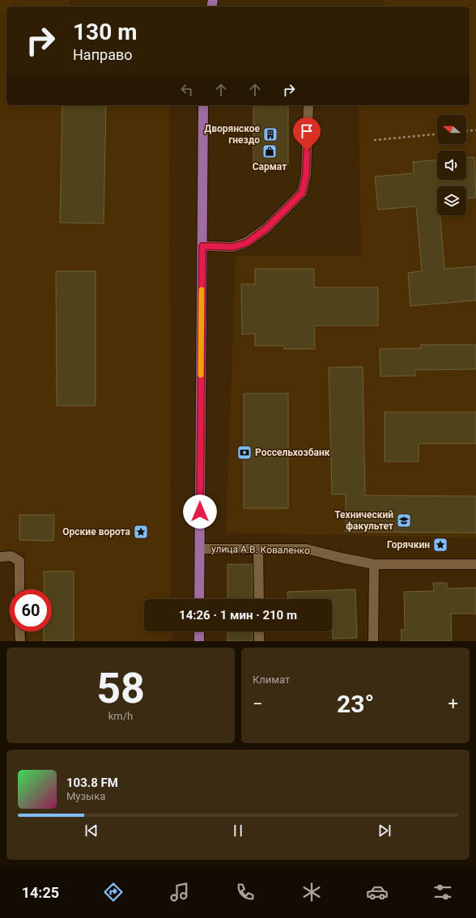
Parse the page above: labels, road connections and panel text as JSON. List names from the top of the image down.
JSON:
{
  "streets": {
    "street": ["улица А.В. Коваленко"]
  },
  "places": {
    "building": ["Дворянское гнездо"],
    "shop": ["Сармат"],
    "bank": ["Россельхозбанк"],
    "school or university": ["Технический факультет"],
    "place": ["Орские ворота", "Горячкин"]
  },
  "north": "left",
  "page": {
    "turn": ["130 m", "Направо"],
    "limit": "60",
    "trip": "14:26 · 1 мин · 210 m",
    "tile": [
      ["58", "km/h"],
      "Климат"
    ],
    "heat": ["−", "23°", "+"],
    "song": ["103.8 FM", "Музыка"],
    "tabs": "14:25"
  }
}
